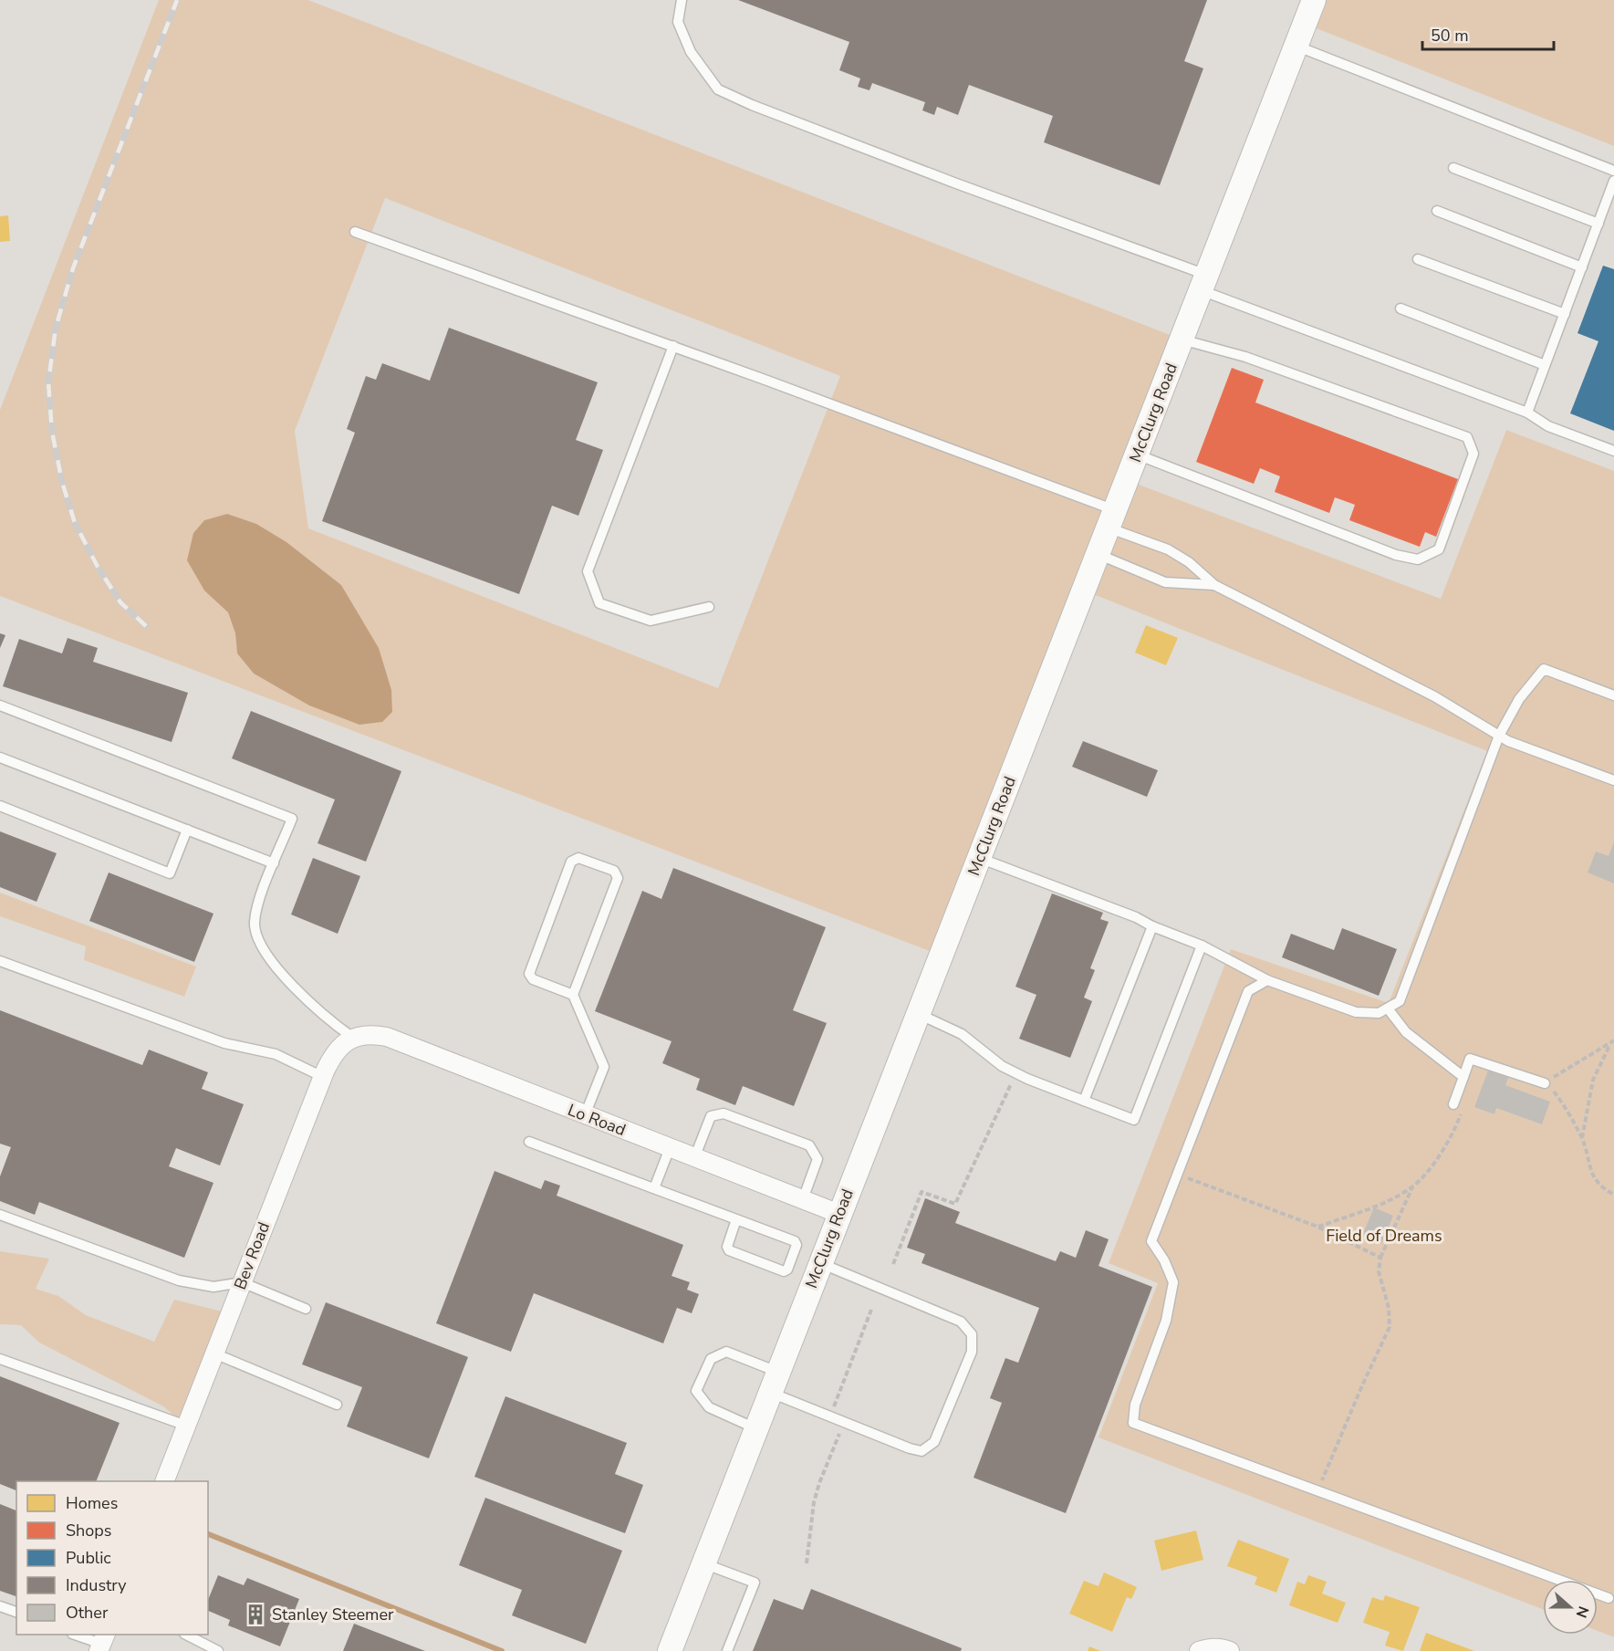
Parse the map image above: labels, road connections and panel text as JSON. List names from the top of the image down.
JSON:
{
  "streets": {
    "street": ["McClurg Road", "Lo Road", "Bev Road"]
  },
  "crossings": [
    ["McClurg Road", "Lo Road"],
    ["Lo Road", "Bev Road"]
  ],
  "parks": ["Field of Dreams"],
  "places": {
    "building": ["Stanley Steemer"]
  },
  "legend": [
    "Homes",
    "Shops",
    "Public",
    "Industry",
    "Other"
  ],
  "scale_bar": "50 m",
  "north": "right"
}
